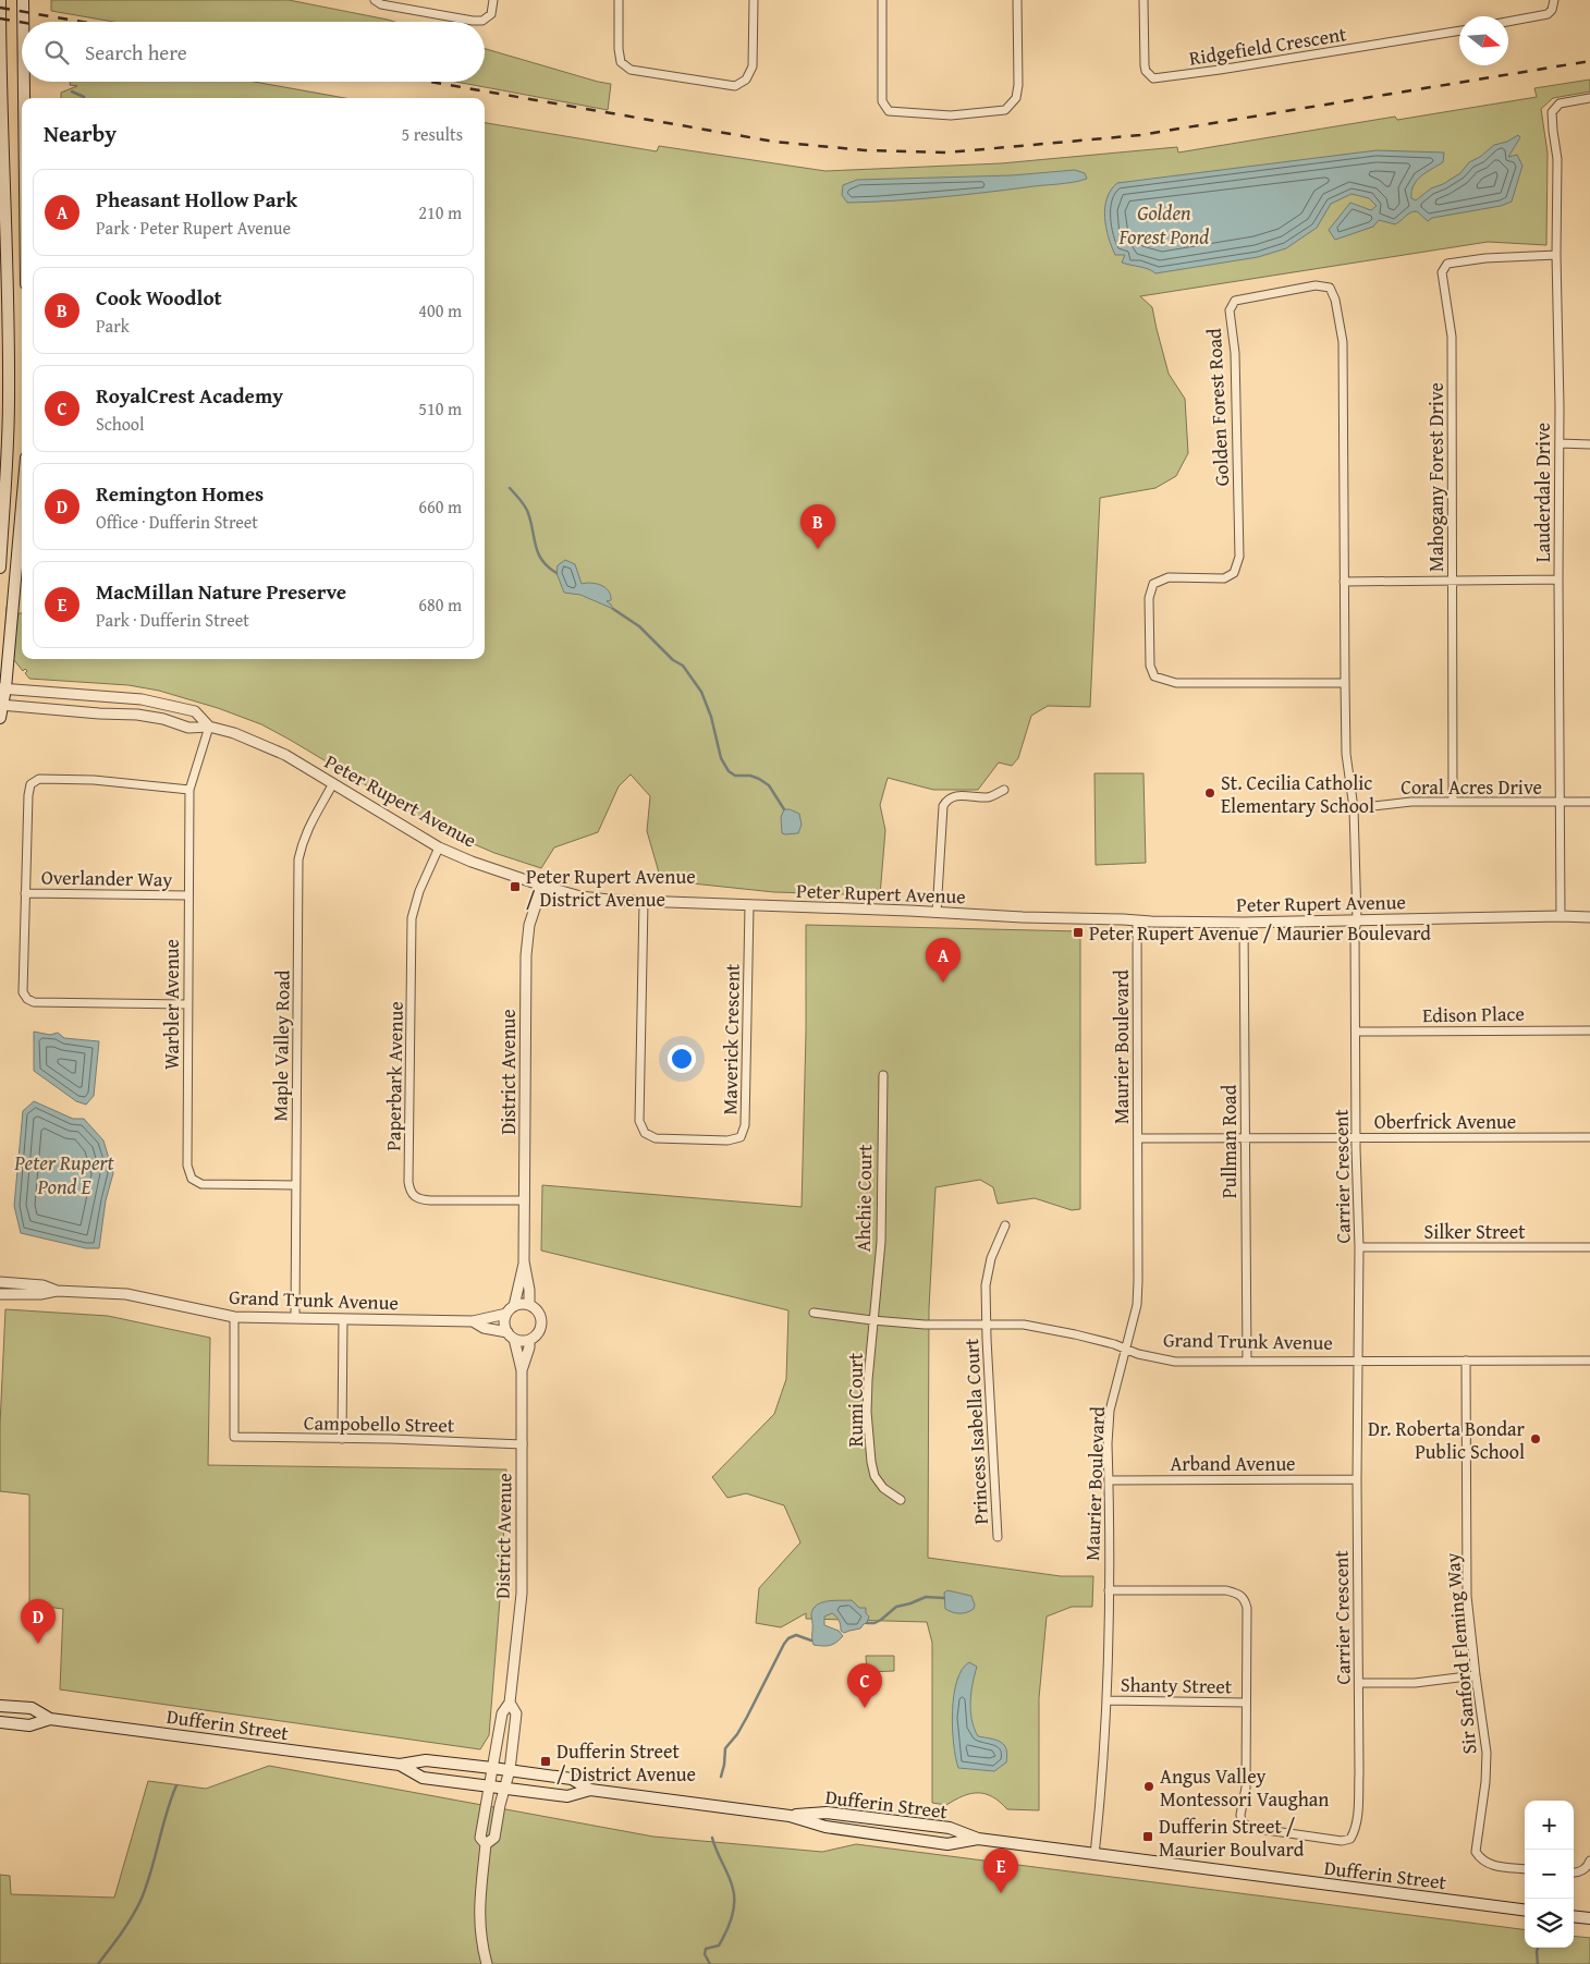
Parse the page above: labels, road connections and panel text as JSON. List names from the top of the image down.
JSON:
{
  "streets": {
    "main road": ["Dufferin Street"],
    "street": [
      "Ridgefield Crescent",
      "Golden Forest Road",
      "Mahogany Forest Drive",
      "Lauderdale Drive",
      "Coral Acres Drive",
      "Peter Rupert Avenue",
      "Overlander Way",
      "Warbler Avenue",
      "Edison Place",
      "Maverick Crescent",
      "Maple Valley Road",
      "Maurier Boulevard",
      "District Avenue",
      "Paperbark Avenue",
      "Oberfrick Avenue",
      "Pullman Road",
      "Carrier Crescent",
      "Ahchie Court",
      "Silker Street",
      "Grand Trunk Avenue",
      "Rumi Court",
      "Campobello Street",
      "Princess Isabella Court",
      "Arband Avenue",
      "Sir Sanford Fleming Way",
      "Shanty Street"
    ]
  },
  "crossings": [
    ["Golden Forest Road", "Coral Acres Drive"],
    ["Golden Forest Road", "Peter Rupert Avenue"],
    ["Golden Forest Road", "Carrier Crescent"],
    ["Mahogany Forest Drive", "Lauderdale Drive"],
    ["Mahogany Forest Drive", "Coral Acres Drive"],
    ["Lauderdale Drive", "Coral Acres Drive"],
    ["Lauderdale Drive", "Peter Rupert Avenue"],
    ["Peter Rupert Avenue", "Warbler Avenue"],
    ["Peter Rupert Avenue", "Maverick Crescent"],
    ["Peter Rupert Avenue", "Maple Valley Road"],
    ["Peter Rupert Avenue", "Maurier Boulevard"],
    ["Peter Rupert Avenue", "District Avenue"],
    ["Peter Rupert Avenue", "Paperbark Avenue"],
    ["Peter Rupert Avenue", "Pullman Road"],
    ["Peter Rupert Avenue", "Carrier Crescent"],
    ["Overlander Way", "Warbler Avenue"],
    ["Warbler Avenue", "Maple Valley Road"],
    ["Edison Place", "Carrier Crescent"],
    ["Maple Valley Road", "Grand Trunk Avenue"],
    ["Maurier Boulevard", "Oberfrick Avenue"],
    ["Maurier Boulevard", "Carrier Crescent"],
    ["Maurier Boulevard", "Grand Trunk Avenue"],
    ["Maurier Boulevard", "Arband Avenue"],
    ["Maurier Boulevard", "Shanty Street"],
    ["Maurier Boulevard", "Dufferin Street"],
    ["District Avenue", "Paperbark Avenue"],
    ["District Avenue", "Grand Trunk Avenue"],
    ["District Avenue", "Campobello Street"],
    ["District Avenue", "Dufferin Street"],
    ["Oberfrick Avenue", "Pullman Road"],
    ["Oberfrick Avenue", "Carrier Crescent"],
    ["Pullman Road", "Grand Trunk Avenue"],
    ["Carrier Crescent", "Silker Street"],
    ["Carrier Crescent", "Grand Trunk Avenue"],
    ["Carrier Crescent", "Arband Avenue"],
    ["Carrier Crescent", "Shanty Street"],
    ["Ahchie Court", "Grand Trunk Avenue"],
    ["Ahchie Court", "Rumi Court"],
    ["Grand Trunk Avenue", "Rumi Court"],
    ["Grand Trunk Avenue", "Campobello Street"],
    ["Grand Trunk Avenue", "Princess Isabella Court"],
    ["Grand Trunk Avenue", "Sir Sanford Fleming Way"]
  ],
  "water": ["Golden Forest Pond", "Peter Rupert Pond E"],
  "places": {
    "other": ["St. Cecilia Catholic Elementary School", "Dr. Roberta Bondar Public School", "Angus Valley Montessori Vaughan"],
    "transit": [
      "Peter Rupert Avenue / District Avenue",
      "Peter Rupert Avenue / Maurier Boulevard",
      "Dufferin Street / District Avenue",
      "Dufferin Street / Maurier Boulvard"
    ]
  },
  "north": "right",
  "page": {
    "search": "Search here",
    "heading": ["Nearby", "5 results"],
    "list": [
      {
        "mark": "A",
        "name": "Pheasant Hollow Park",
        "note": "Park · Peter Rupert Avenue",
        "value": "210 m"
      },
      {
        "mark": "B",
        "name": "Cook Woodlot",
        "note": "Park",
        "value": "400 m"
      },
      {
        "mark": "C",
        "name": "RoyalCrest Academy",
        "note": "School",
        "value": "510 m"
      },
      {
        "mark": "D",
        "name": "Remington Homes",
        "note": "Office · Dufferin Street",
        "value": "660 m"
      },
      {
        "mark": "E",
        "name": "MacMillan Nature Preserve",
        "note": "Park · Dufferin Street",
        "value": "680 m"
      }
    ],
    "pins": [
      "B",
      "A",
      "D",
      "C",
      "E"
    ],
    "map_buttons": ["+", "−"]
  }
}
